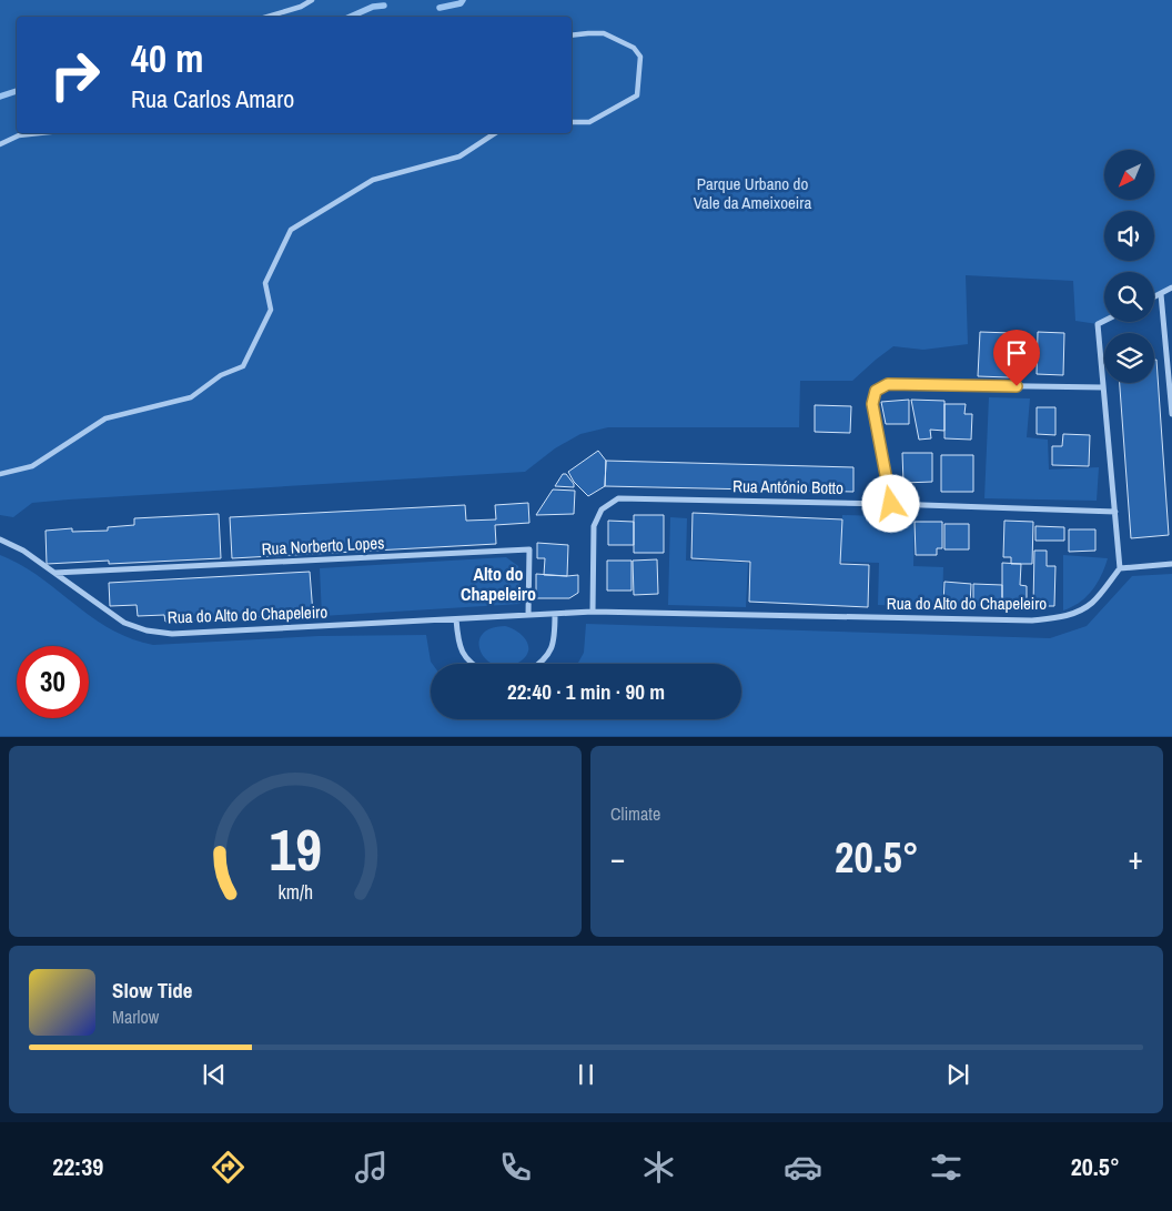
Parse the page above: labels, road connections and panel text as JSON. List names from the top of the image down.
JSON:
{
  "streets": {
    "street": ["Rua António Botto", "Rua Norberto Lopes", "Rua do Alto do Chapeleiro"]
  },
  "crossings": [
    ["Rua António Botto", "Rua do Alto do Chapeleiro"],
    ["Rua Norberto Lopes", "Rua do Alto do Chapeleiro"]
  ],
  "districts": ["Alto do Chapeleiro"],
  "parks": ["Parque Urbano do Vale da Ameixoeira"],
  "north": "bottom left",
  "page": {
    "turn": ["40 m", "Rua Carlos Amaro"],
    "limit": "30",
    "trip": "22:40 · 1 min · 90 m",
    "tile": "Climate",
    "heat": ["−", "20.5°", "+"],
    "song": ["Slow Tide", "Marlow"],
    "tabs": ["22:39", "20.5°"],
    "gauge": ["19", "km/h"]
  }
}
